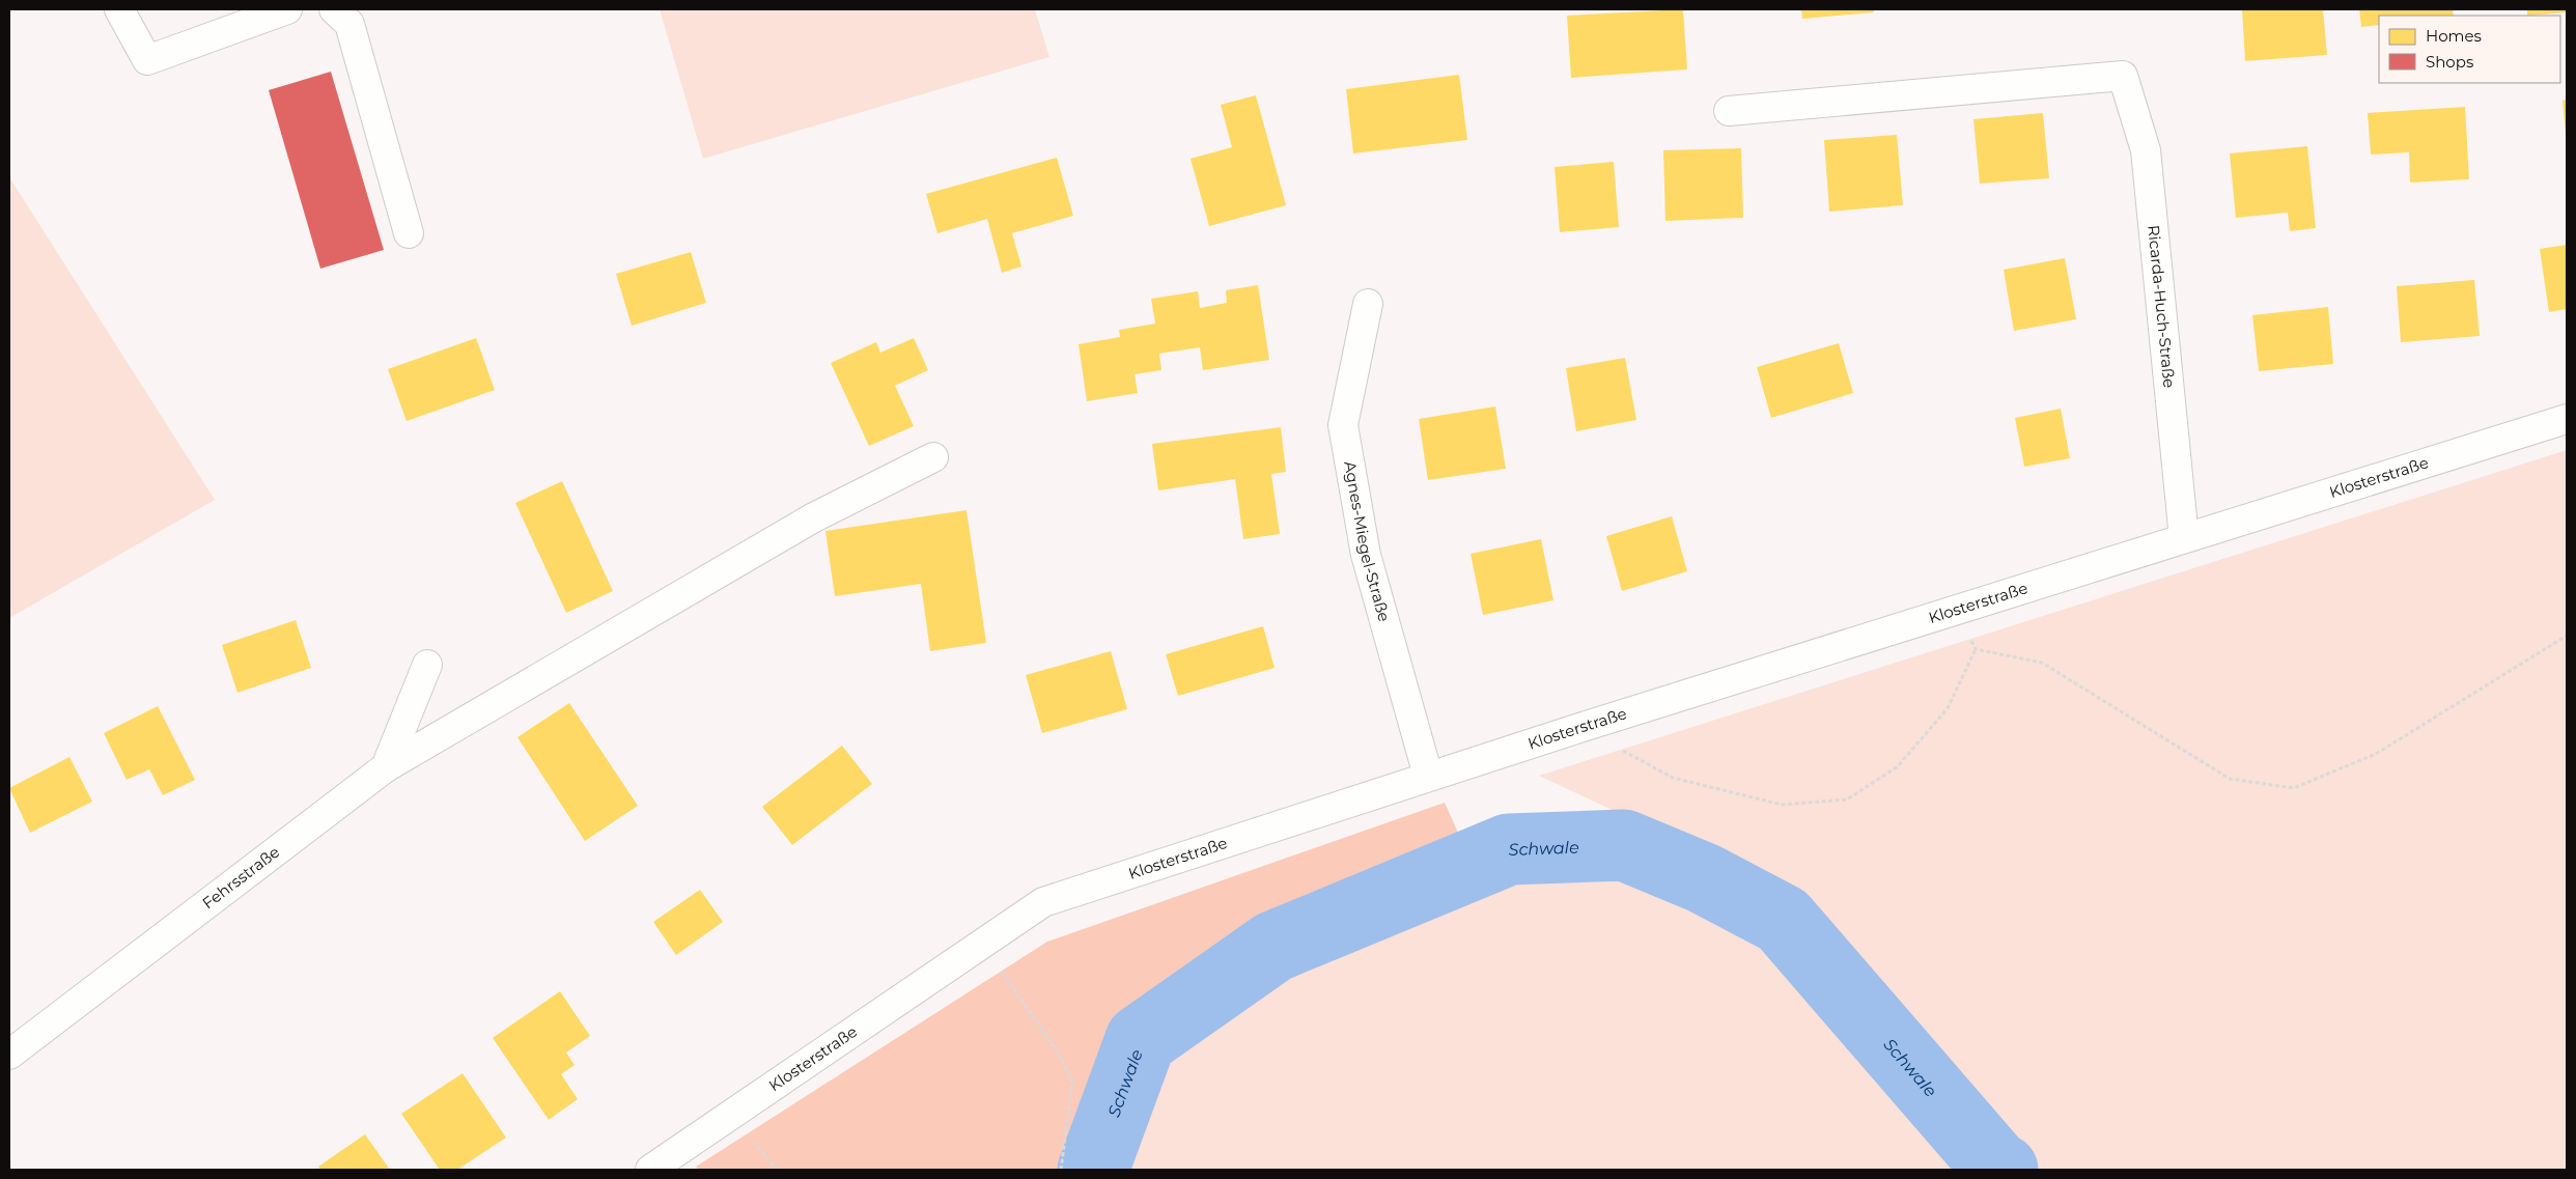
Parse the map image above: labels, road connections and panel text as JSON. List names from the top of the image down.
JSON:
{
  "streets": {
    "street": [
      "Ricarda-Huch-Straße",
      "Klosterstraße",
      "Agnes-Miegel-Straße",
      "Fehrsstraße"
    ]
  },
  "crossings": [
    ["Ricarda-Huch-Straße", "Klosterstraße"],
    ["Klosterstraße", "Agnes-Miegel-Straße"]
  ],
  "water": ["Schwale"],
  "legend": ["Homes", "Shops"]
}
